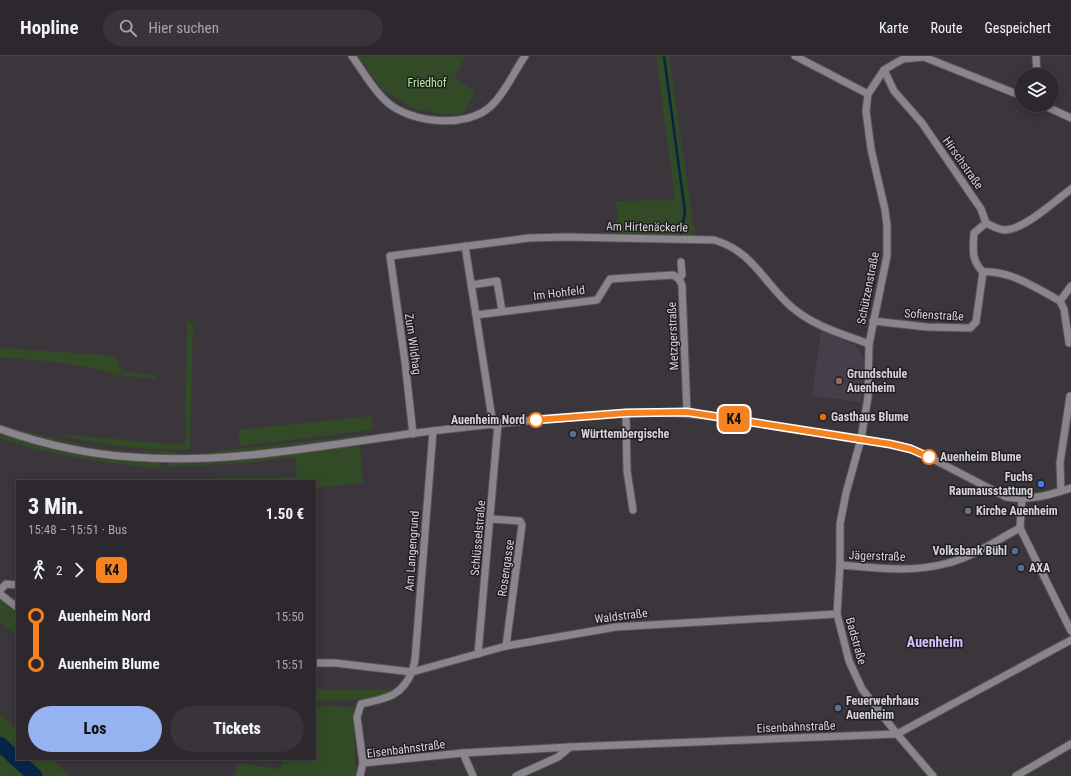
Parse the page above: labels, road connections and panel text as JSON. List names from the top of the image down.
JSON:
{
  "streets": {
    "street": [
      "Hirschstraße",
      "Am Hirtenäckerle",
      "Schützenstraße",
      "Im Hohfeld",
      "Sofienstraße",
      "Metzgerstraße",
      "Zum Wildhag",
      "Schlüsselstraße",
      "Am Langengrund",
      "Jägerstraße",
      "Rosengasse",
      "Waldstraße",
      "Badstraße",
      "Eisenbahnstraße"
    ]
  },
  "crossings": [
    ["Am Hirtenäckerle", "Schützenstraße"],
    ["Am Hirtenäckerle", "Zum Wildhag"],
    ["Schützenstraße", "Sofienstraße"],
    ["Schützenstraße", "Badstraße"],
    ["Im Hohfeld", "Metzgerstraße"],
    ["Schlüsselstraße", "Rosengasse"],
    ["Schlüsselstraße", "Waldstraße"],
    ["Am Langengrund", "Waldstraße"],
    ["Jägerstraße", "Badstraße"],
    ["Rosengasse", "Waldstraße"],
    ["Waldstraße", "Badstraße"],
    ["Badstraße", "Eisenbahnstraße"]
  ],
  "districts": ["Auenheim"],
  "parks": ["Friedhof"],
  "places": [
    "Grundschule Auenheim",
    "Gasthaus Blume",
    "Auenheim Nord",
    "Württembergische",
    "Auenheim Blume",
    "Fuchs Raumausstattung",
    "Kirche Auenheim",
    "Volksbank Bühl",
    "AXA",
    "Feuerwehrhaus Auenheim"
  ],
  "lines": ["bus line K4"],
  "page": {
    "header": "Hopline",
    "search": "Hier suchen",
    "nav": ["Karte", "Route", "Gespeichert"],
    "on_map": "K4",
    "heading": ["3 Min.", "15:48 – 15:51 · Bus", "1.50 €"],
    "legs": ["2", "K4"],
    "list": [
      {
        "name": "Auenheim Nord",
        "value": "15:50"
      },
      {
        "name": "Auenheim Blume",
        "value": "15:51"
      }
    ],
    "buttons": ["Los", "Tickets"]
  }
}
